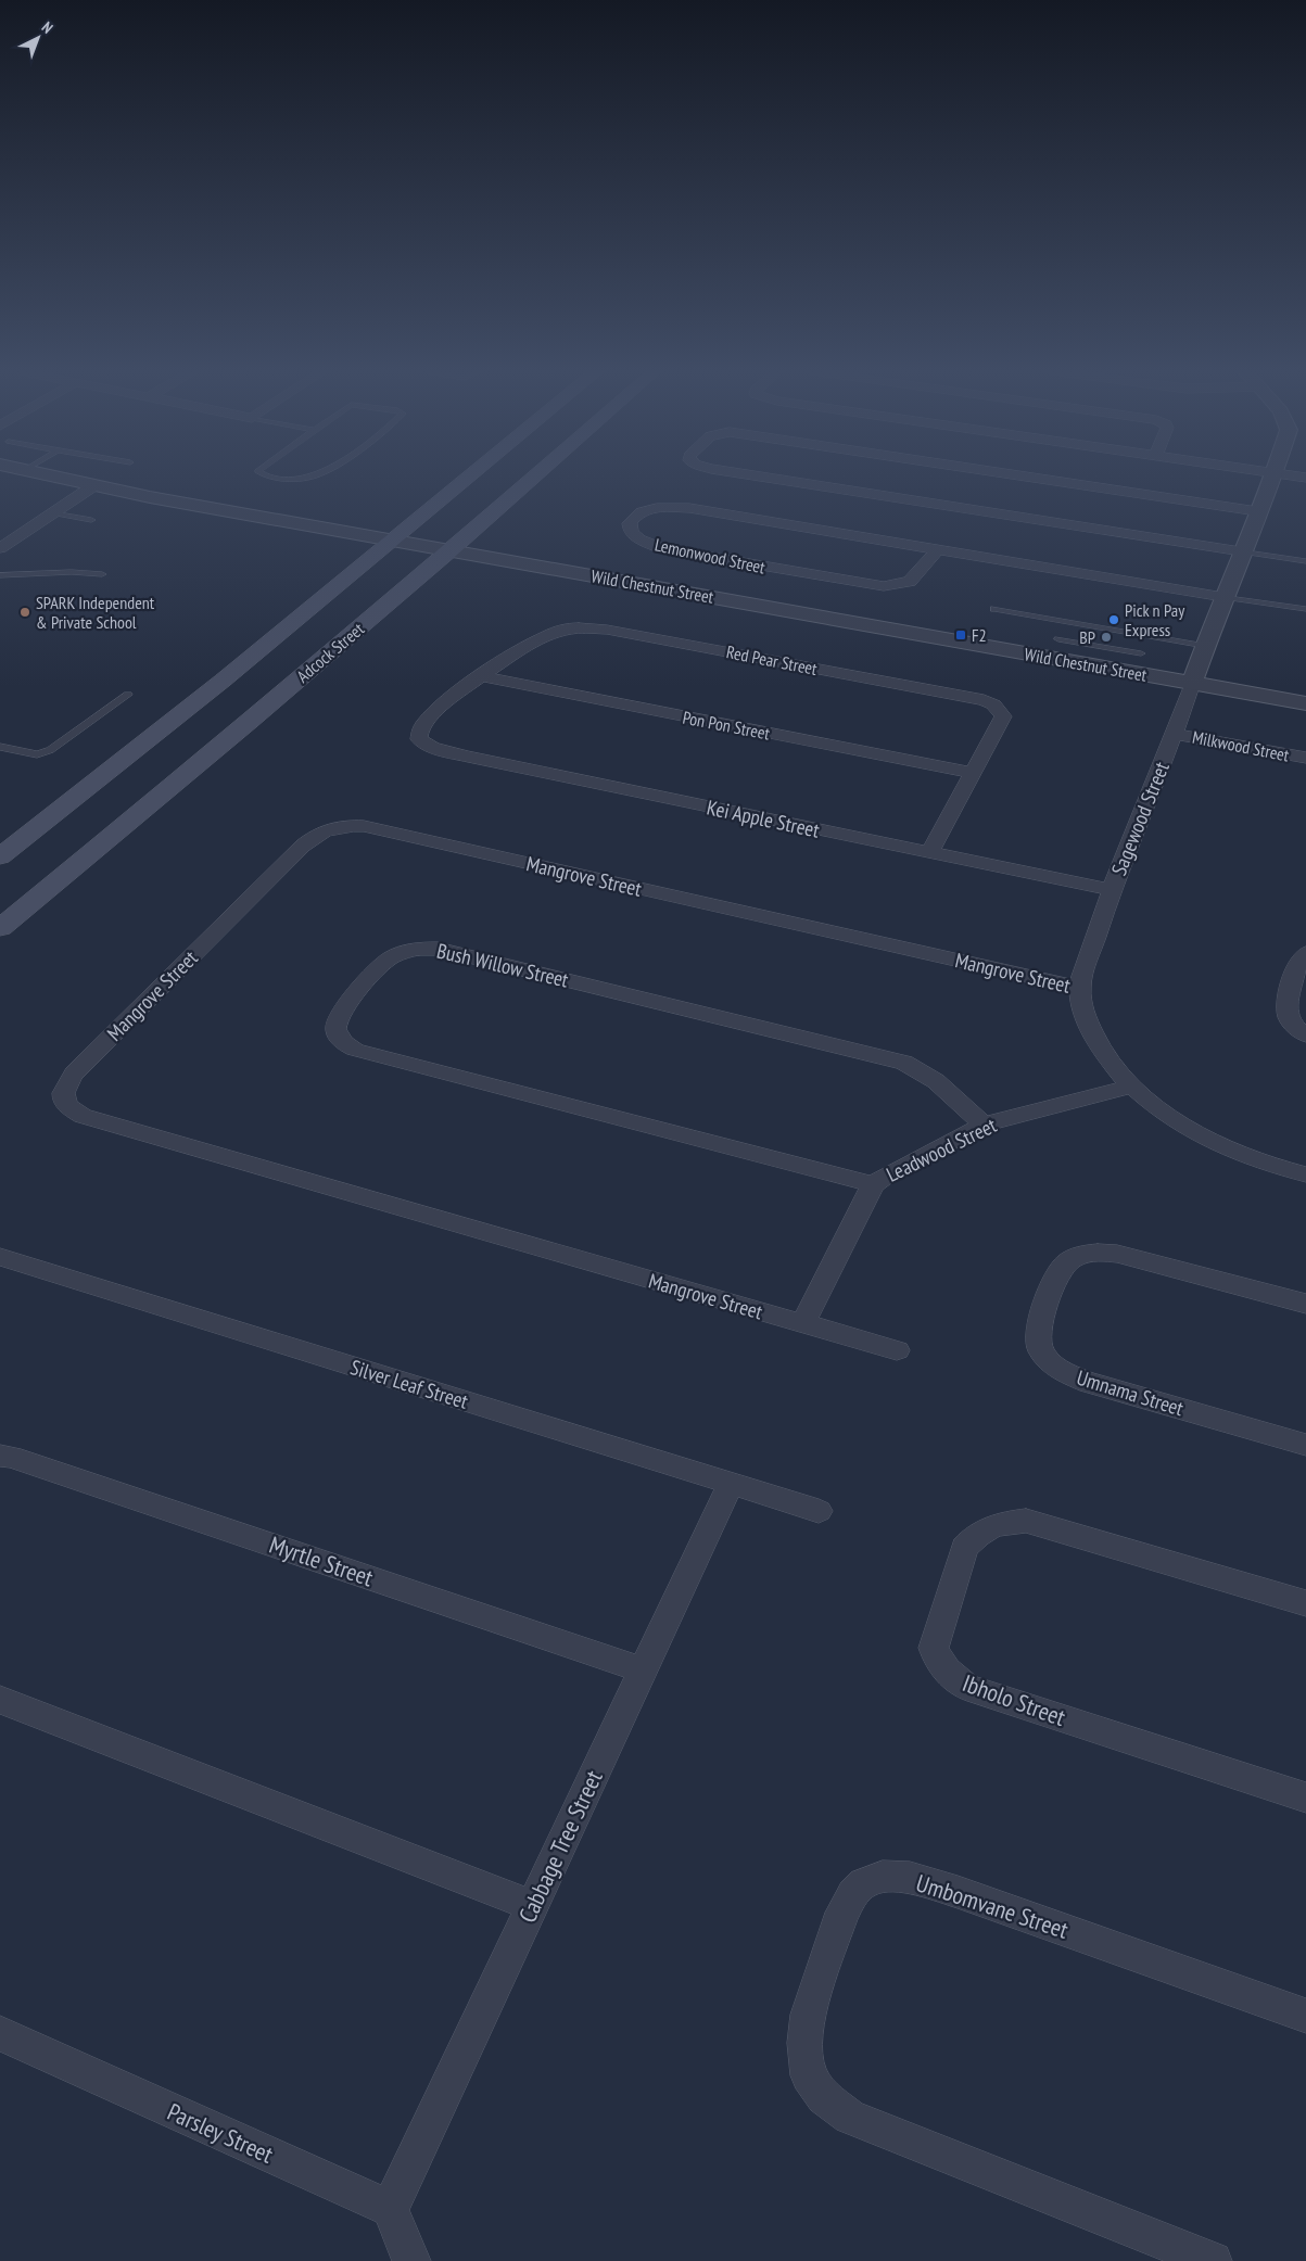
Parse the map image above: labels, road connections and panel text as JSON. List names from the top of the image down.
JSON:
{
  "streets": {
    "main road": ["Adcock Street"],
    "street": [
      "Lemonwood Street",
      "Wild Chestnut Street",
      "Red Pear Street",
      "Pon Pon Street",
      "Milkwood Street",
      "Kei Apple Street",
      "Sagewood Street",
      "Mangrove Street",
      "Bush Willow Street",
      "Leadwood Street",
      "Silver Leaf Street",
      "Umnama Street",
      "Myrtle Street",
      "Ibholo Street",
      "Cabbage Tree Street",
      "Umbomvane Street",
      "Parsley Street"
    ]
  },
  "crossings": [
    ["Lemonwood Street", "Sagewood Street"],
    ["Wild Chestnut Street", "Adcock Street"],
    ["Wild Chestnut Street", "Sagewood Street"],
    ["Red Pear Street", "Pon Pon Street"],
    ["Red Pear Street", "Kei Apple Street"],
    ["Milkwood Street", "Sagewood Street"],
    ["Kei Apple Street", "Sagewood Street"],
    ["Sagewood Street", "Mangrove Street"],
    ["Mangrove Street", "Leadwood Street"],
    ["Bush Willow Street", "Leadwood Street"],
    ["Silver Leaf Street", "Cabbage Tree Street"],
    ["Myrtle Street", "Cabbage Tree Street"],
    ["Cabbage Tree Street", "Parsley Street"]
  ],
  "places": {
    "other": ["SPARK Independent & Private School", "Pick n Pay Express", "BP"],
    "transit": ["F2"]
  },
  "north": "top right"
}
